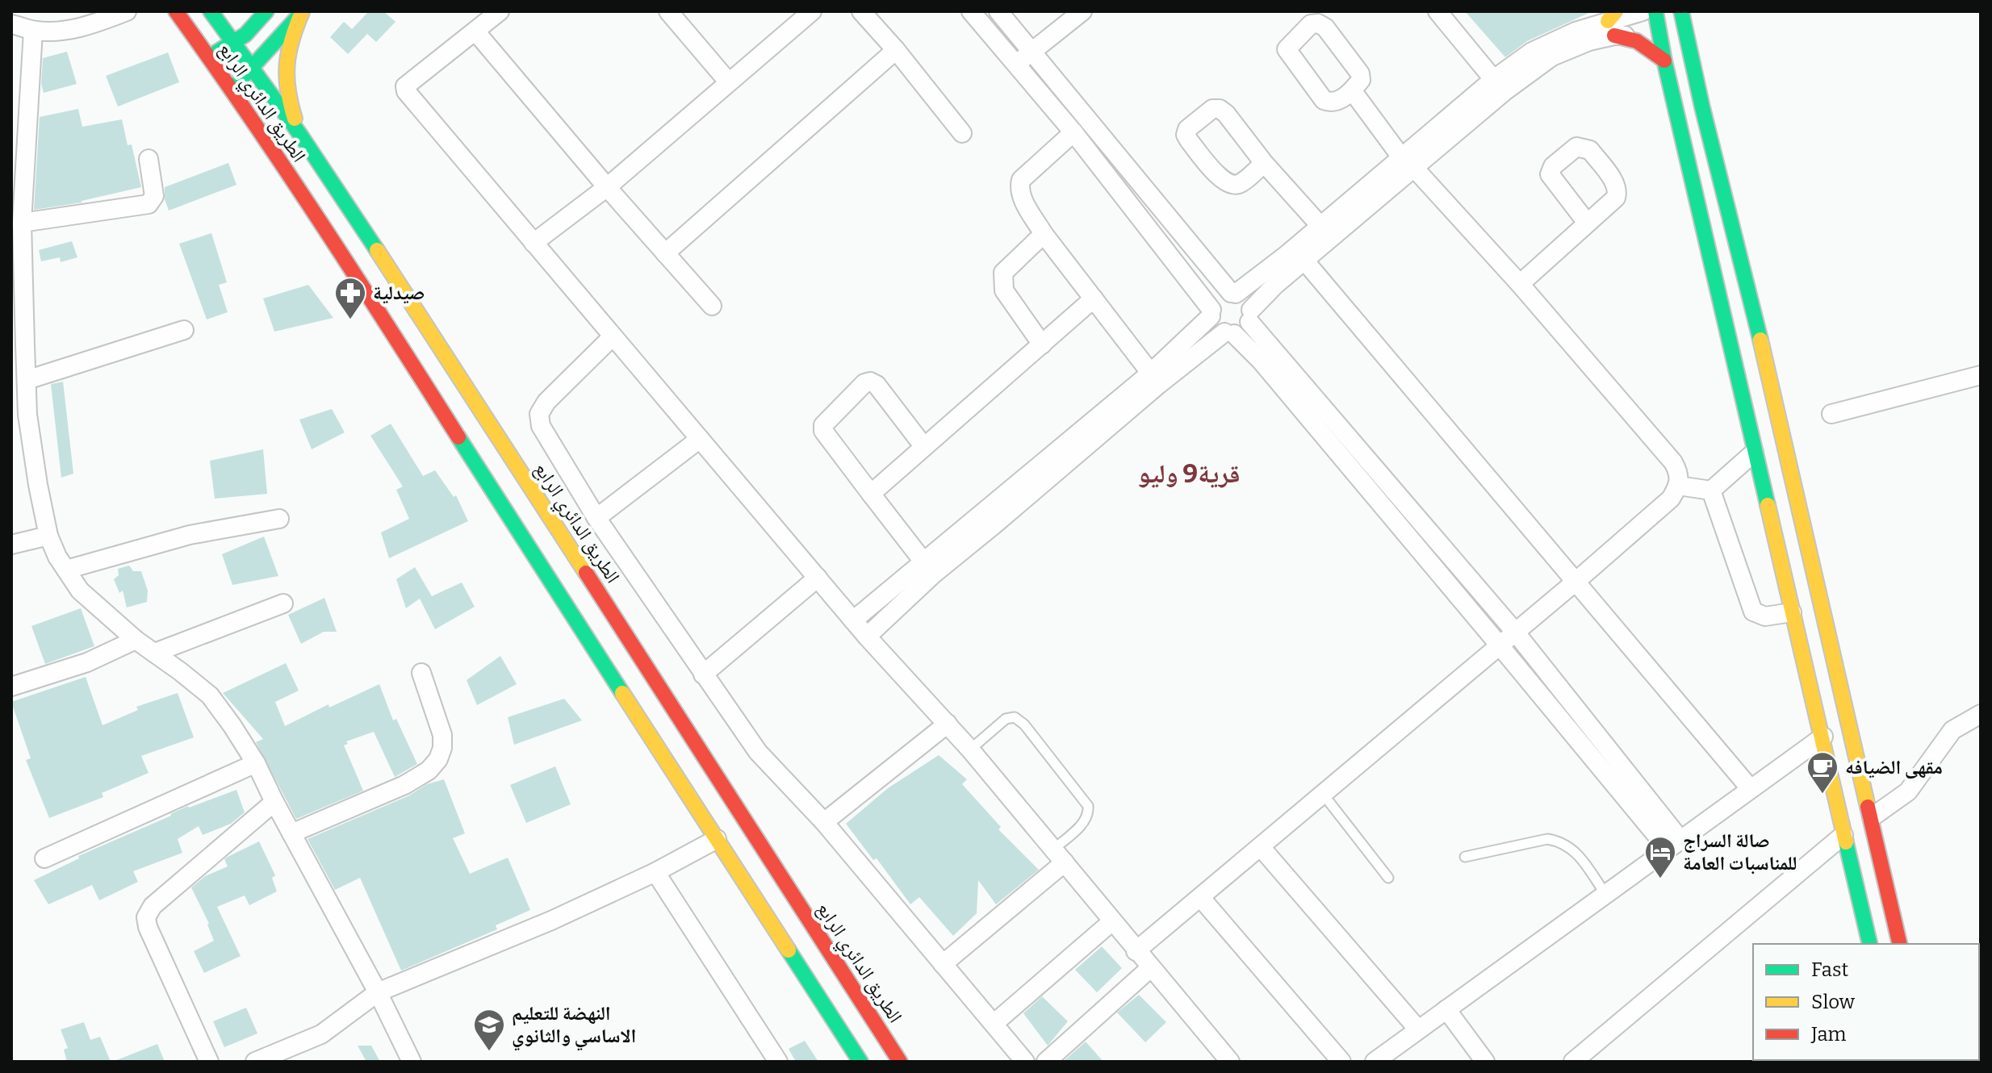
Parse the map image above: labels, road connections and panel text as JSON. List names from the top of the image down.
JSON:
{
  "streets": {
    "main road": ["الطريق الدائري الرابع"]
  },
  "districts": ["قرية9 وليو"],
  "places": {
    "pharmacy": ["صيدلية"],
    "cafe": ["مقهى الضيافه"],
    "hotel": ["صالة السراج للمناسبات العامة"],
    "school or university": ["النهضة للتعليم الاساسي والثانوي"]
  },
  "legend": ["Fast", "Slow", "Jam"]
}
